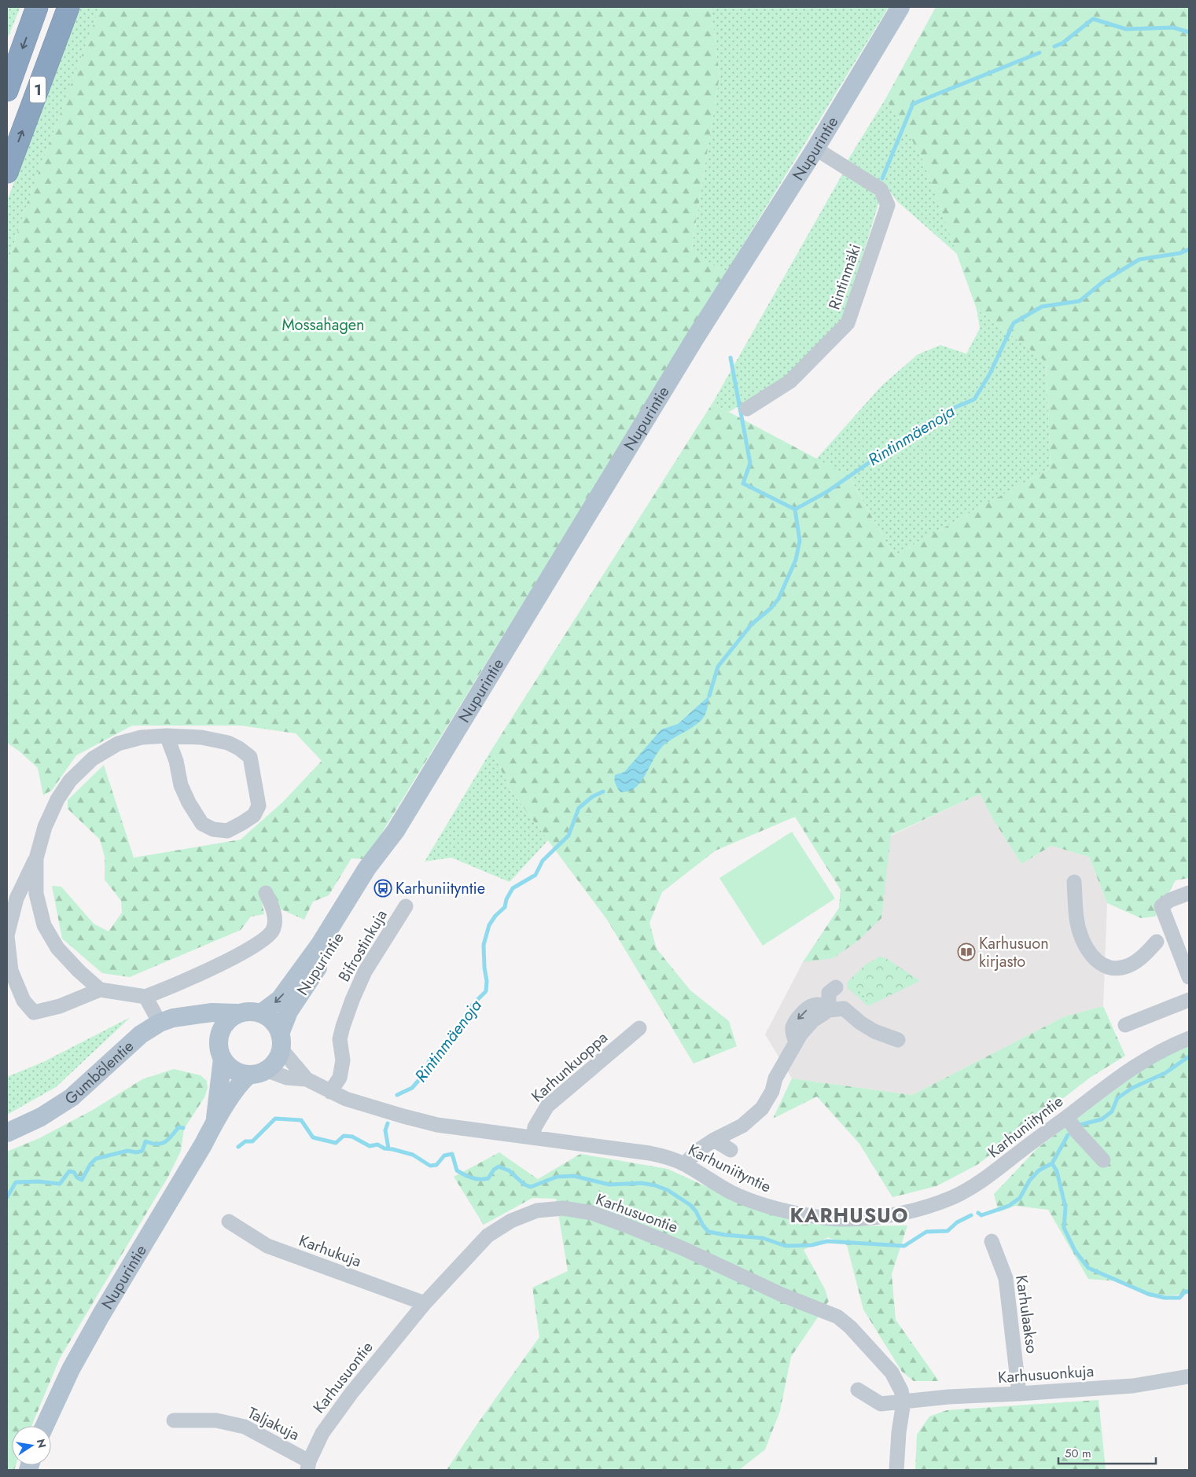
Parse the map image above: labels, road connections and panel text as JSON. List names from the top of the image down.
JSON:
{
  "streets": {
    "highway": ["1"],
    "main road": ["Nupurintie", "Gumbölentie"],
    "street": [
      "Rintinmäki",
      "Bifrostinkuja",
      "Karhunkuoppa",
      "Karhuniityntie",
      "Karhusuontie",
      "Karhukuja",
      "Karhulaakso",
      "Karhusuonkuja",
      "Taljakuja"
    ]
  },
  "crossings": [
    ["Nupurintie", "Rintinmäki"],
    ["Nupurintie", "Gumbölentie"],
    ["Nupurintie", "Karhuniityntie"],
    ["Bifrostinkuja", "Karhuniityntie"],
    ["Karhunkuoppa", "Karhuniityntie"],
    ["Gumbölentie", "Karhuniityntie"],
    ["Karhusuontie", "Karhukuja"],
    ["Karhusuontie", "Karhusuonkuja"],
    ["Karhusuontie", "Taljakuja"],
    ["Karhulaakso", "Karhusuonkuja"]
  ],
  "districts": ["KARHUSUO"],
  "water": ["Rintinmäenoja"],
  "parks": ["Mossahagen"],
  "places": {
    "bus stop": ["Karhuniityntie"],
    "library": ["Karhusuon kirjasto"]
  },
  "scale_bar": "50 m",
  "north": "right"
}
